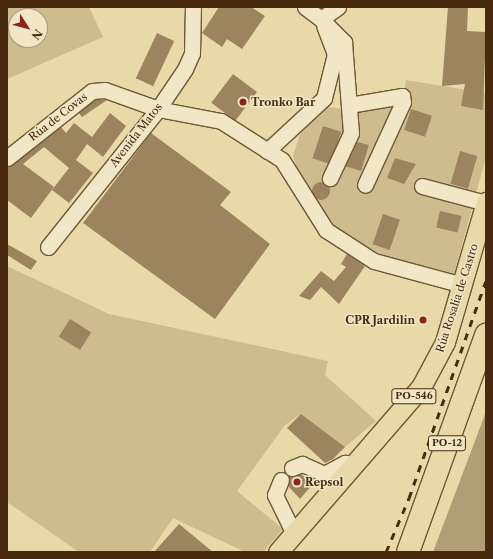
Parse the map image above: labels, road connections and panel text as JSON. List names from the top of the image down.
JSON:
{
  "streets": {
    "highway": ["PO-12"],
    "main road": ["Rúa Rosalía de Castro", "PO-546"],
    "street": ["Rúa de Covas", "Avenida Matos"]
  },
  "crossings": [
    ["Rúa de Covas", "Avenida Matos"],
    ["Rúa de Covas", "Rúa Rosalía de Castro"]
  ],
  "places": ["Tronko Bar", "CPR Jardilín", "Repsol"],
  "north": "bottom right"
}
